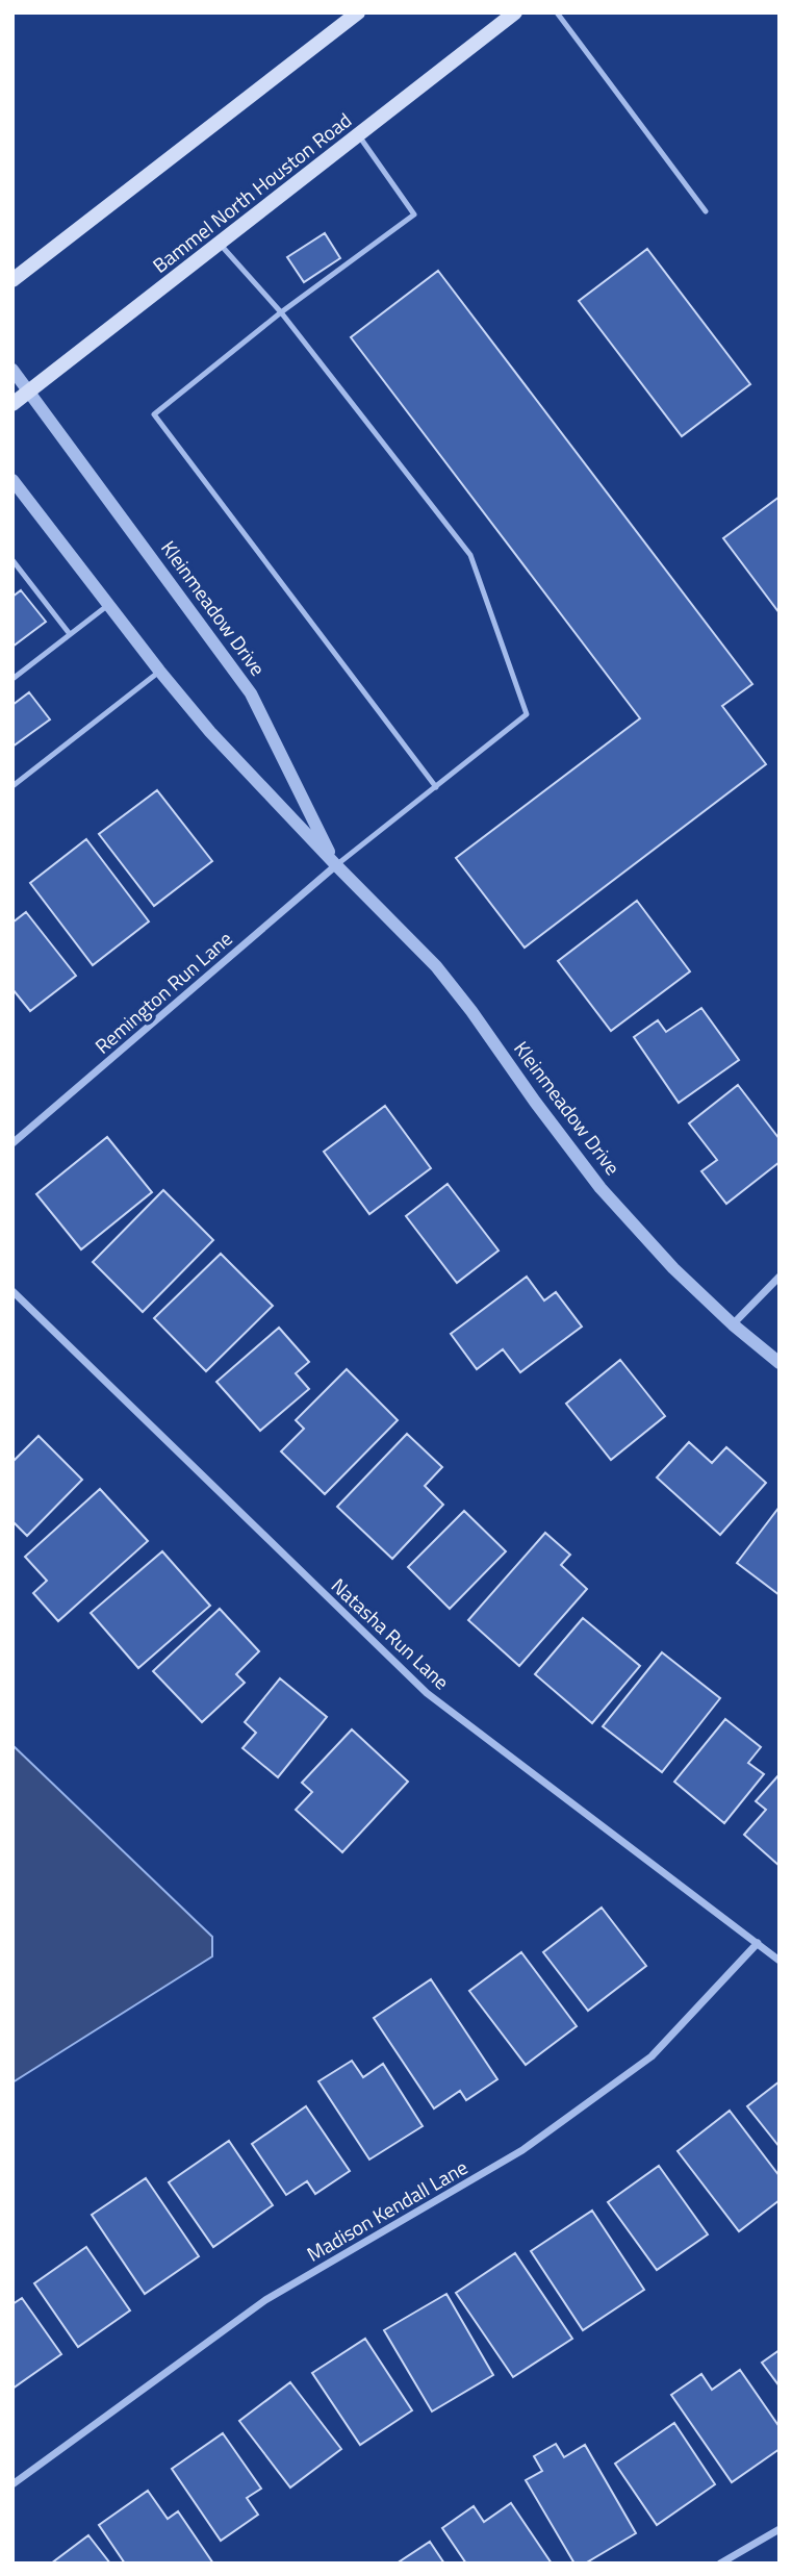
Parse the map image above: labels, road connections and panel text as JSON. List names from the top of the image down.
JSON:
{
  "streets": {
    "main road": ["Bammel North Houston Road"],
    "street": [
      "Kleinmeadow Drive",
      "Remington Run Lane",
      "Natasha Run Lane",
      "Madison Kendall Lane"
    ]
  },
  "crossings": [
    ["Bammel North Houston Road", "Kleinmeadow Drive"],
    ["Kleinmeadow Drive", "Remington Run Lane"],
    ["Natasha Run Lane", "Madison Kendall Lane"]
  ]
}
